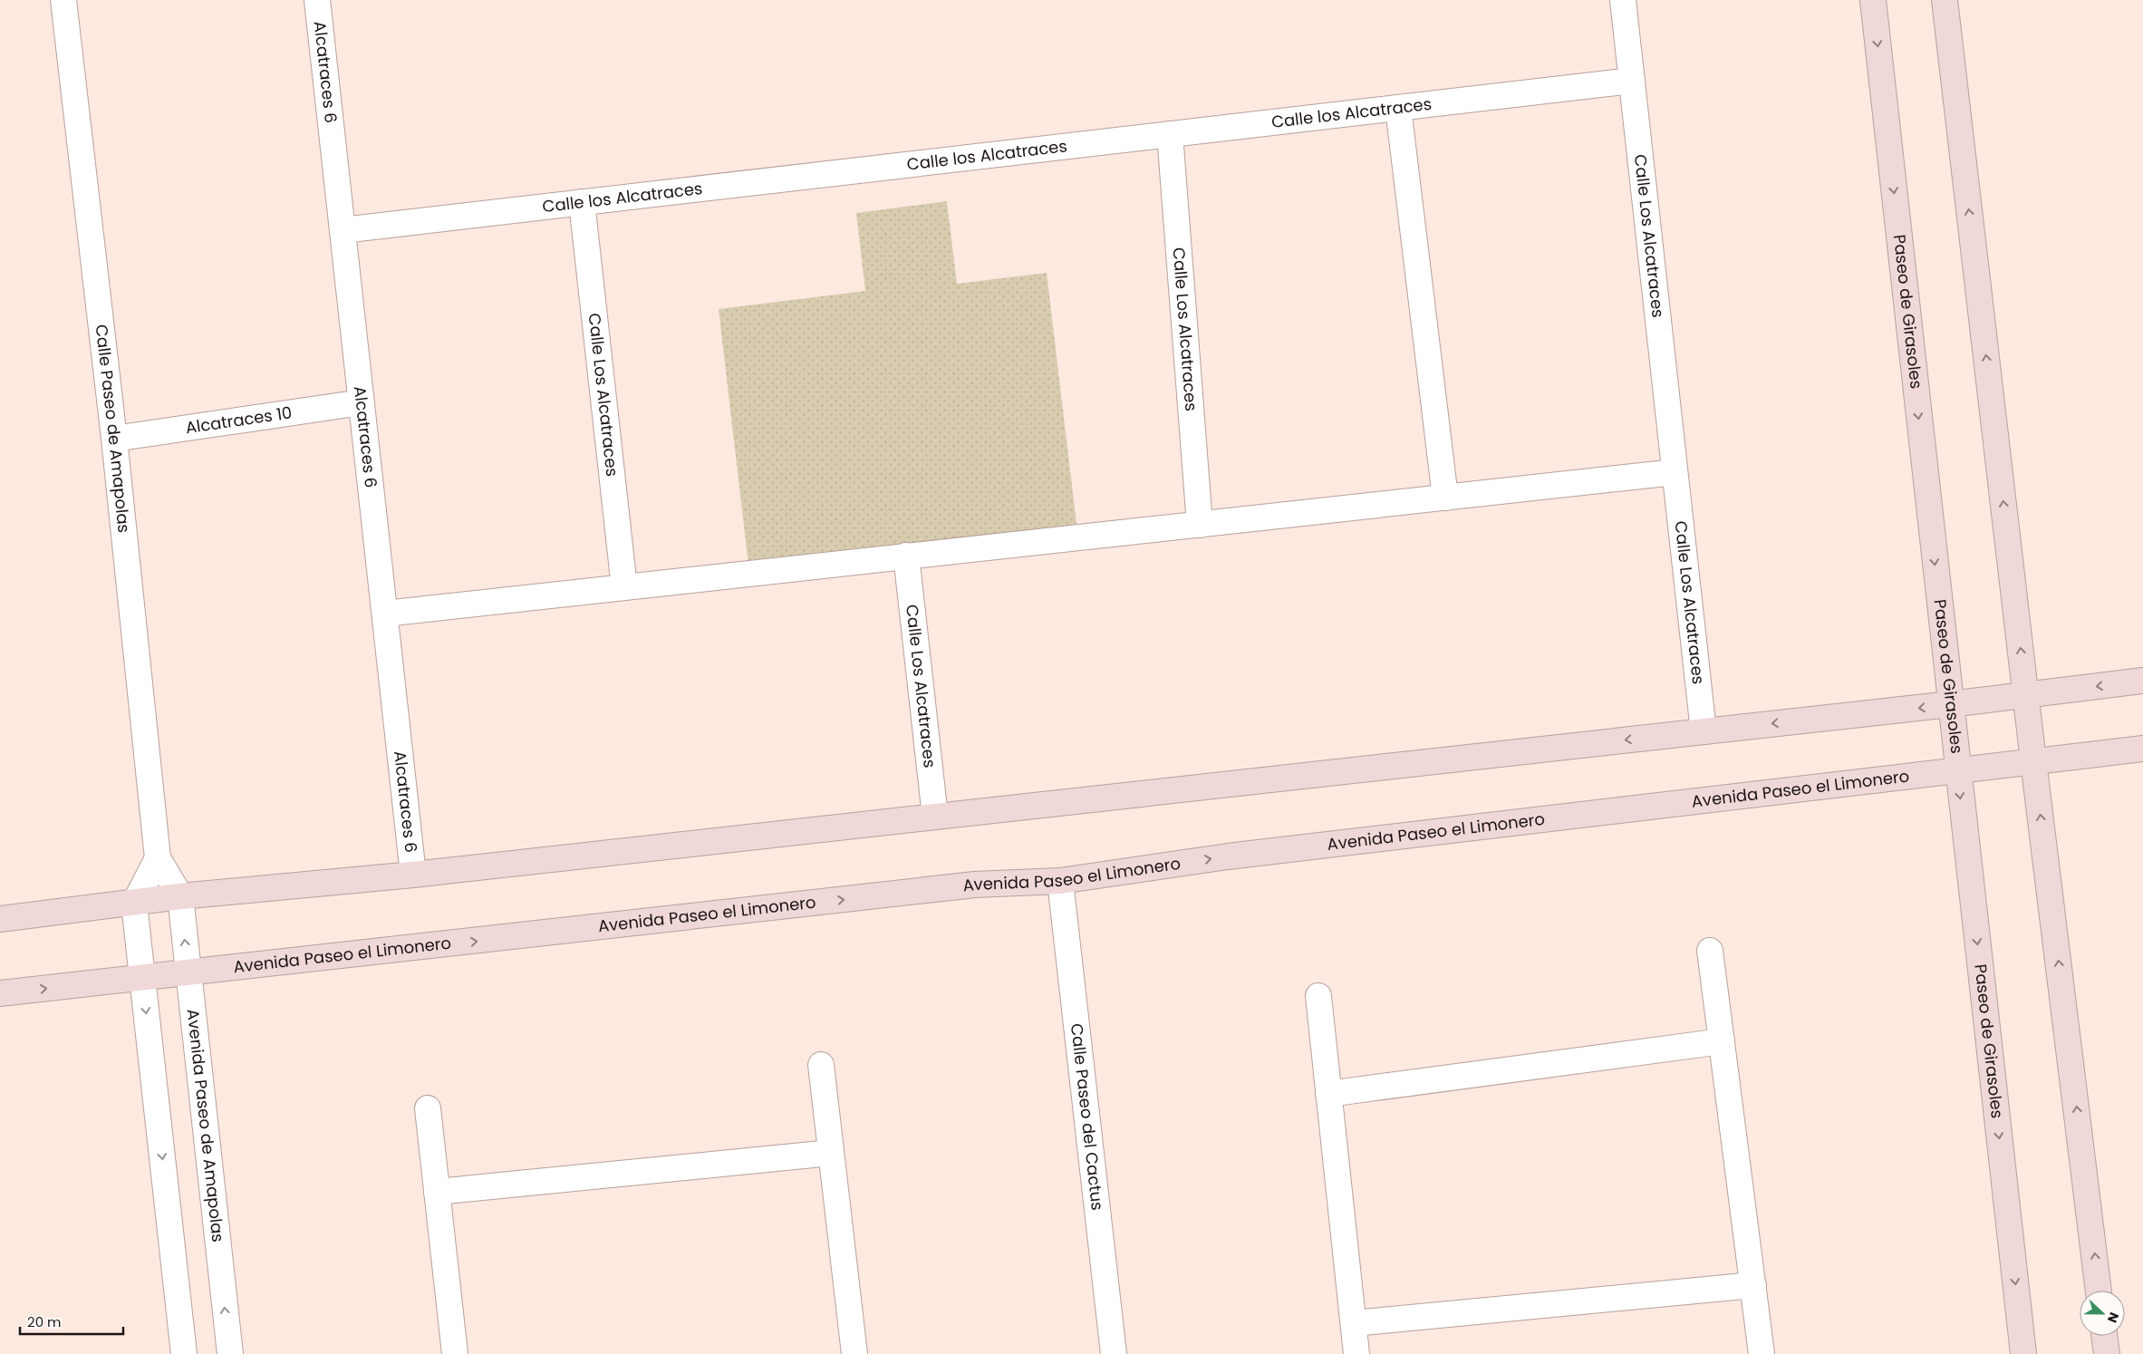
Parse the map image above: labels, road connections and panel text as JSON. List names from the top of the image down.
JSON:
{
  "streets": {
    "street": [
      "Alcatraces 6",
      "Calle los Alcatraces",
      "Calle Los Alcatraces",
      "Paseo de Girasoles",
      "Alcatraces 10",
      "Calle Paseo de Amapolas",
      "Avenida Paseo el Limonero",
      "Calle Paseo del Cactus",
      "Avenida Paseo de Amapolas"
    ]
  },
  "crossings": [
    ["Alcatraces 6", "Calle los Alcatraces"],
    ["Alcatraces 6", "Alcatraces 10"],
    ["Calle los Alcatraces", "Calle Los Alcatraces"],
    ["Paseo de Girasoles", "Avenida Paseo el Limonero"],
    ["Alcatraces 10", "Calle Paseo de Amapolas"],
    ["Calle Paseo de Amapolas", "Avenida Paseo de Amapolas"],
    ["Avenida Paseo el Limonero", "Calle Paseo del Cactus"],
    ["Avenida Paseo el Limonero", "Avenida Paseo de Amapolas"]
  ],
  "scale_bar": "20 m",
  "north": "right"
}
